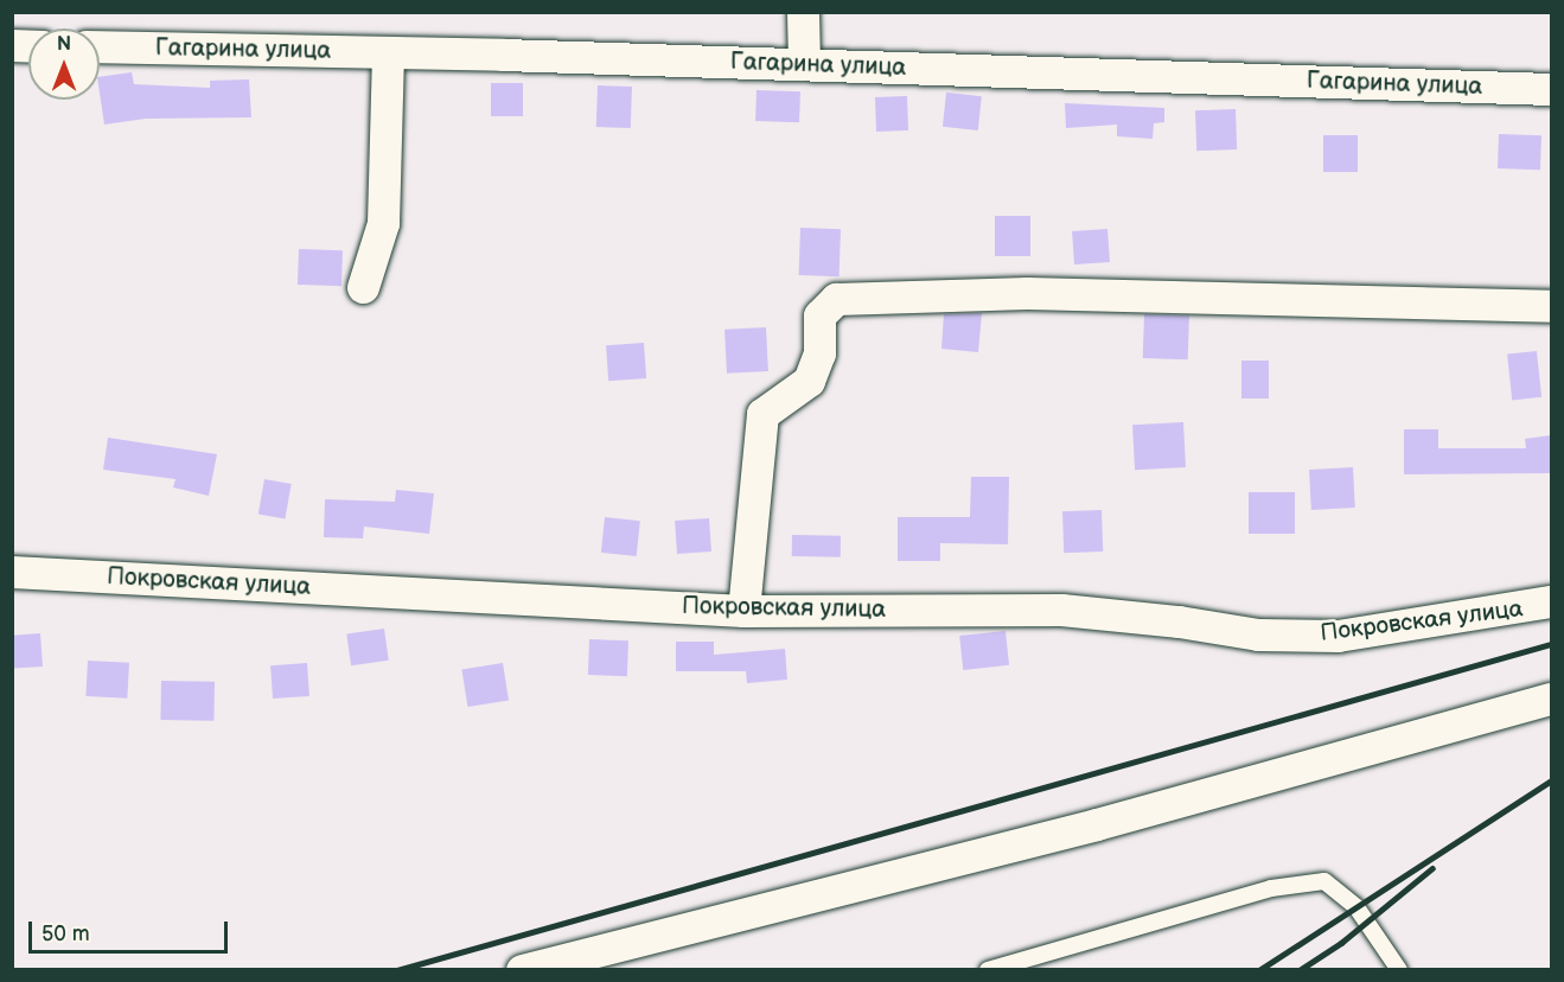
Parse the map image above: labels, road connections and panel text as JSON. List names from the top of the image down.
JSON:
{
  "streets": {
    "street": ["Гагарина улица", "Покровская улица"]
  },
  "scale_bar": "50 m",
  "north": "top"
}
